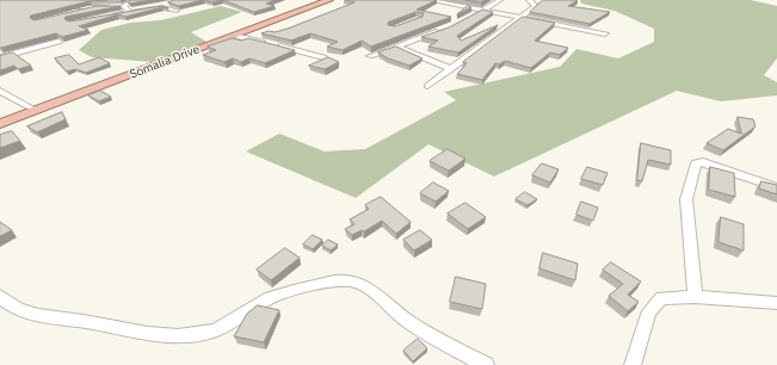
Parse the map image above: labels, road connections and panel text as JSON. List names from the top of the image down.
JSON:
{
  "streets": {
    "main road": ["Somalia Drive"]
  }
}
